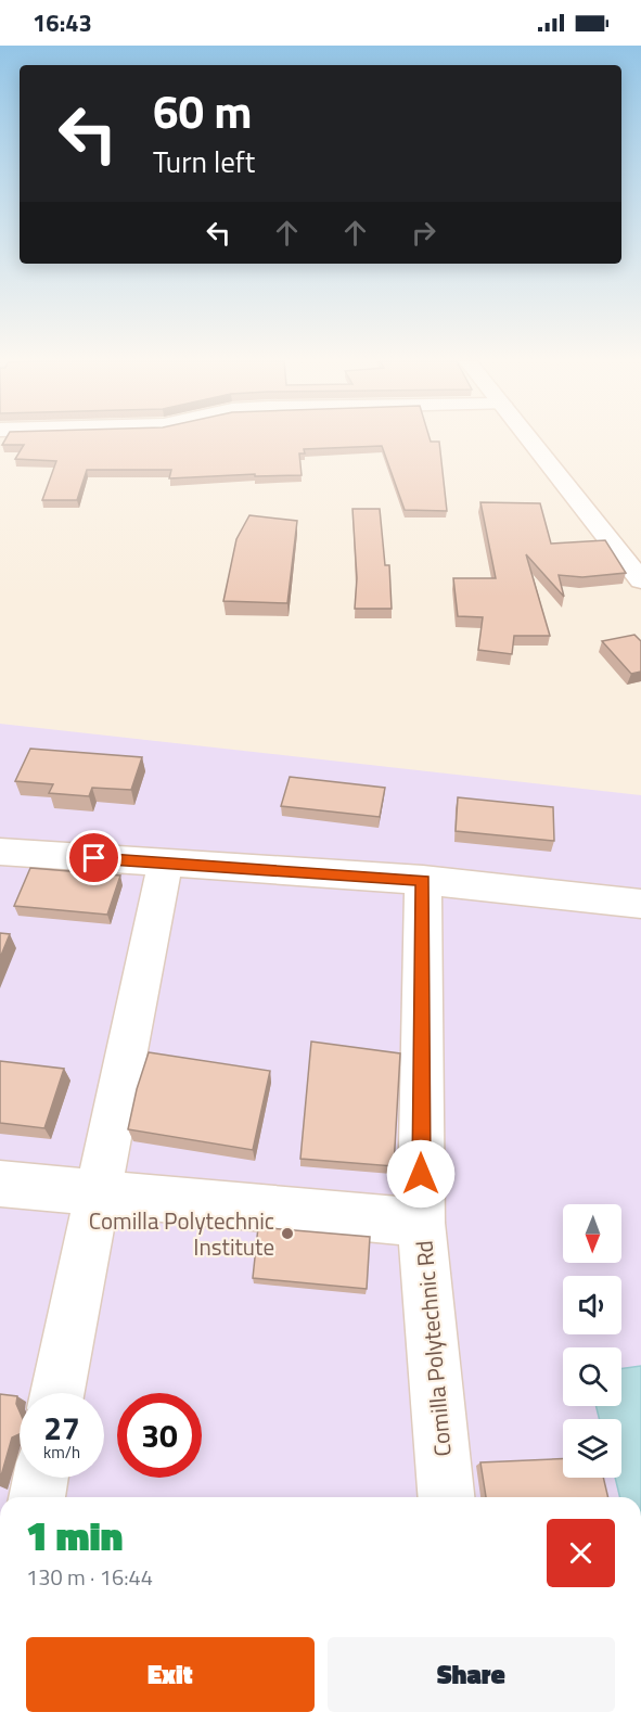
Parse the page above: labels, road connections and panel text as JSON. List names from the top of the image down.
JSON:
{
  "streets": {
    "street": ["Comilla Polytechnic Rd"]
  },
  "places": ["Comilla Polytechnic Institute"],
  "north": "bottom",
  "page": {
    "status": "16:43",
    "turn": ["60 m", "Turn left"],
    "speed": "27 km/h",
    "limit": "30",
    "heading": ["1 min", "130 m · 16:44"],
    "buttons": ["Exit", "Share"]
  }
}
